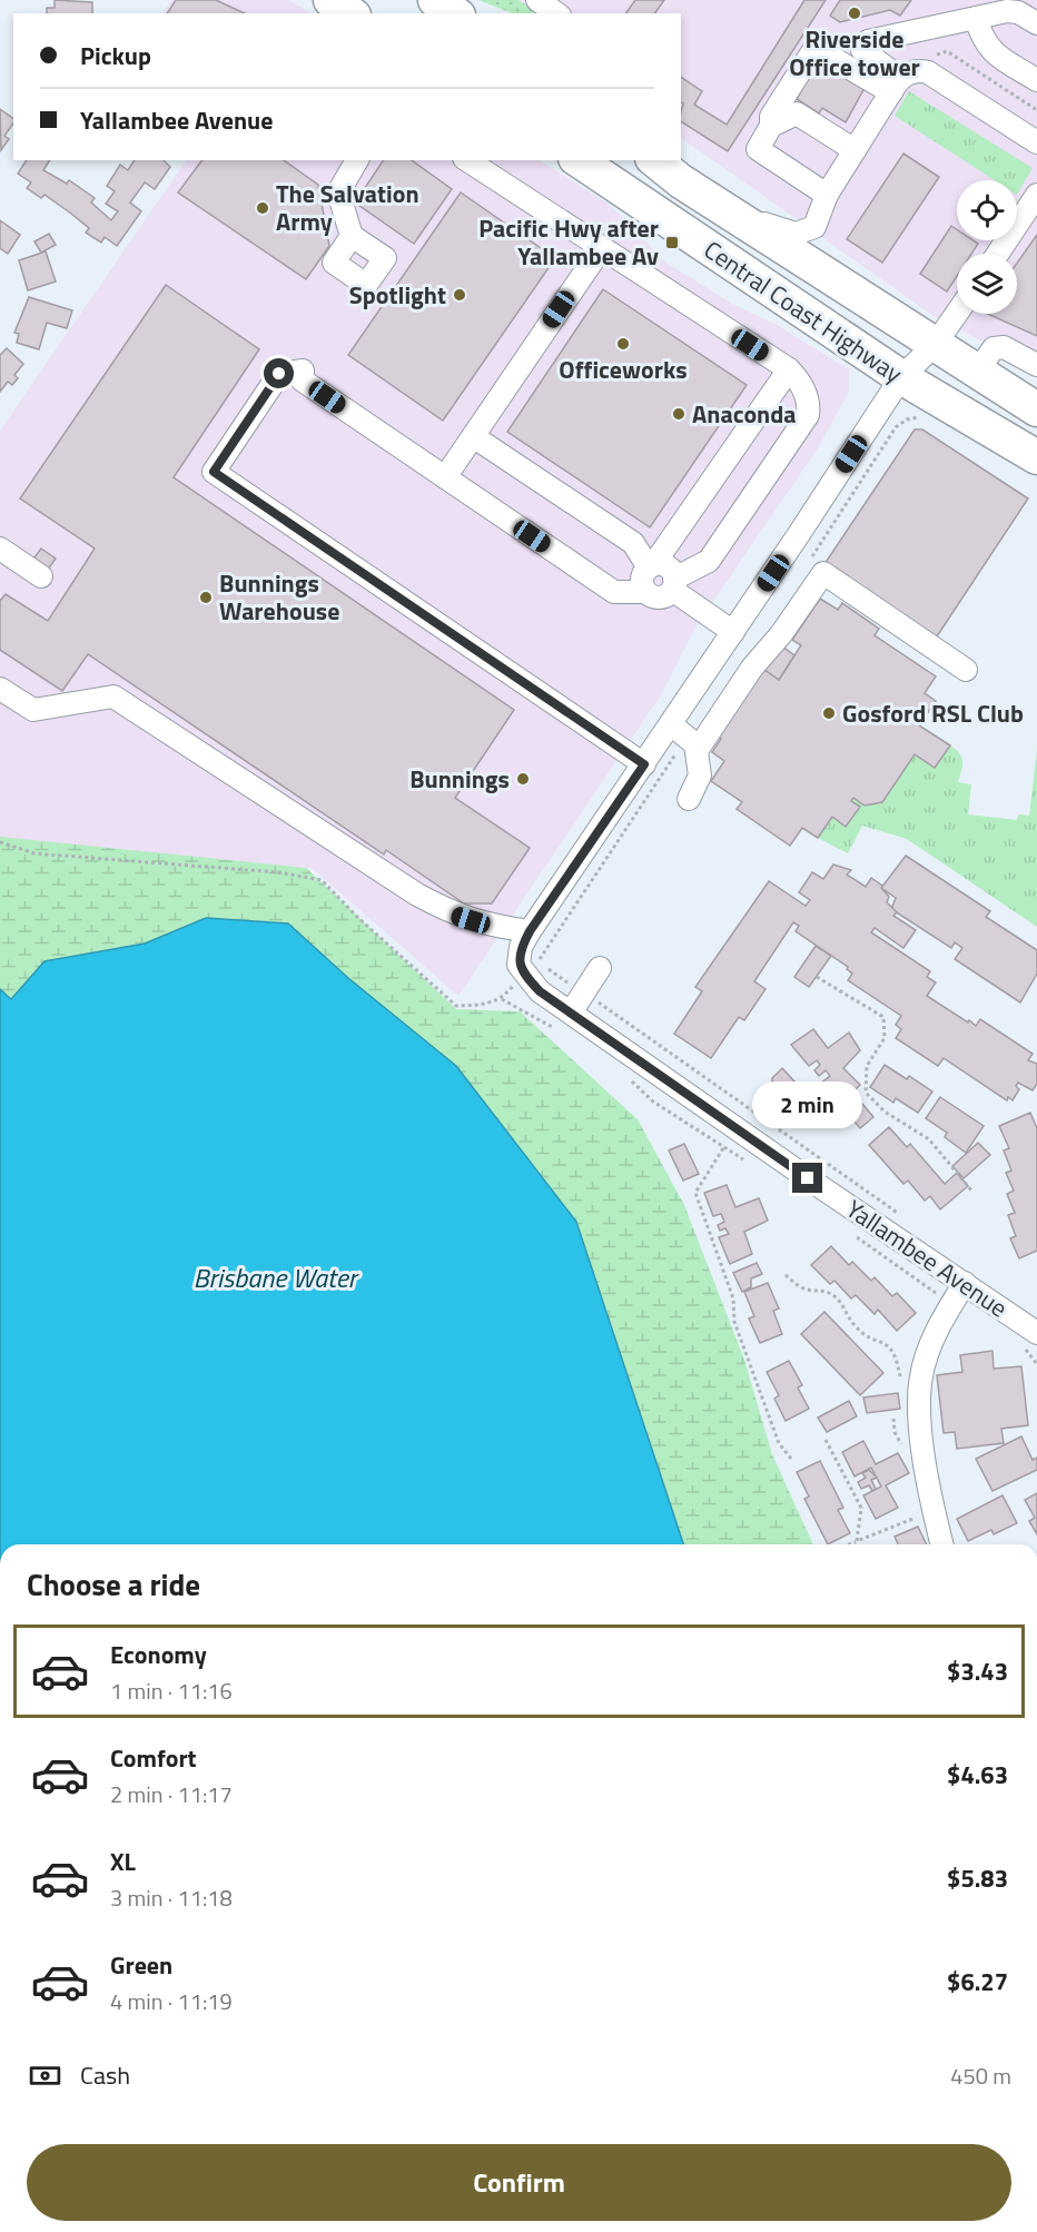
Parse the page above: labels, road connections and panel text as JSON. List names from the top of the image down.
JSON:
{
  "streets": {
    "highway": ["Central Coast Highway"],
    "street": ["Yallambee Avenue"]
  },
  "water": ["Brisbane Water"],
  "places": {
    "other": [
      "Riverside Office tower",
      "The Salvation Army",
      "Spotlight",
      "Officeworks",
      "Anaconda",
      "Bunnings Warehouse",
      "Gosford RSL Club",
      "Bunnings"
    ],
    "transit": ["Pacific Hwy after Yallambee Av"]
  },
  "page": {
    "banner": ["Pickup", "Yallambee Avenue"],
    "bubble": "2 min",
    "heading": "Choose a ride",
    "list": [
      {
        "name": "Economy",
        "note": "1 min · 11:16",
        "value": "$3.43"
      },
      {
        "name": "Comfort",
        "note": "2 min · 11:17",
        "value": "$4.63"
      },
      {
        "name": "XL",
        "note": "3 min · 11:18",
        "value": "$5.83"
      },
      {
        "name": "Green",
        "note": "4 min · 11:19",
        "value": "$6.27"
      }
    ],
    "pay": ["Cash", "450 m"],
    "buttons": "Confirm"
  }
}
